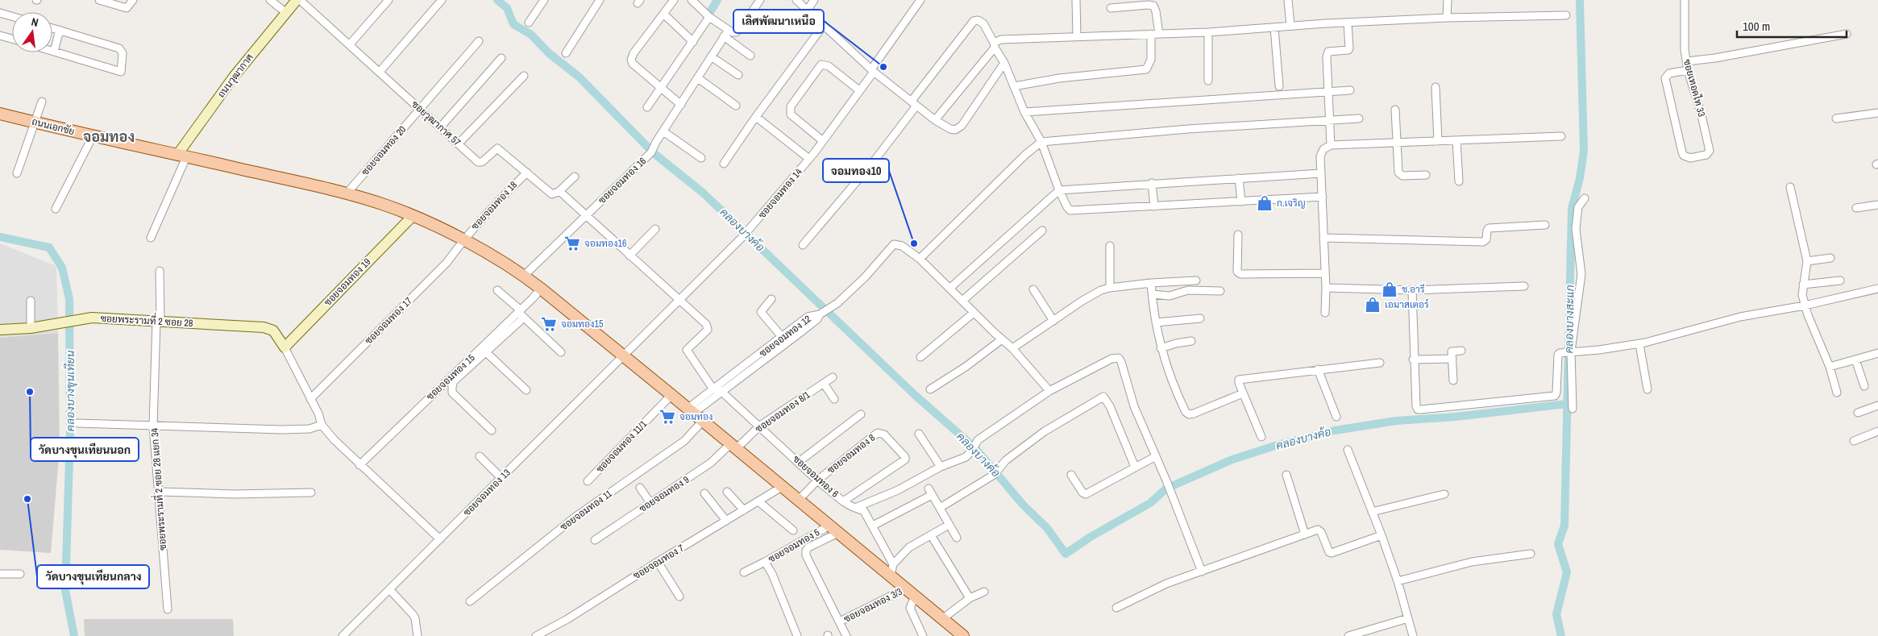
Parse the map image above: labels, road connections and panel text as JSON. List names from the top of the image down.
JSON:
{
  "streets": {
    "main road": ["ถนนเอกชัย"],
    "street": [
      "ถนนวุฒากาศ",
      "ซอยเทอดไท 33",
      "ซอยวุฒากาศ 57",
      "ซอยจอมทอง 20",
      "ซอยจอมทอง 16",
      "ซอยจอมทอง 14",
      "ซอยจอมทอง 18",
      "ซอยจอมทอง 19",
      "ซอยพระรามที่ 2 ซอย 28",
      "ซอยจอมทอง 17",
      "ซอยจอมทอง 12",
      "ซอยจอมทอง 15",
      "ซอยจอมทอง 8/1",
      "ซอยจอมทอง 11/1",
      "ซอยจอมทอง 8",
      "ซอยจอมทอง 6",
      "ซอยพระรามที่ 2 ซอย 28 แยก 34",
      "ซอยจอมทอง 13",
      "ซอยจอมทอง 9",
      "ซอยจอมทอง 11",
      "ซอยจอมทอง 5",
      "ซอยจอมทอง 7",
      "ซอยจอมทอง 3/3"
    ]
  },
  "crossings": [
    ["ถนนวุฒากาศ", "ถนนเอกชัย"],
    ["ซอยวุฒากาศ 57", "ซอยจอมทอง 20"],
    ["ซอยวุฒากาศ 57", "ซอยจอมทอง 18"],
    ["ถนนเอกชัย", "ซอยจอมทอง 20"],
    ["ถนนเอกชัย", "ซอยจอมทอง 16"],
    ["ถนนเอกชัย", "ซอยจอมทอง 14"],
    ["ถนนเอกชัย", "ซอยจอมทอง 18"],
    ["ถนนเอกชัย", "ซอยจอมทอง 19"],
    ["ถนนเอกชัย", "ซอยจอมทอง 17"],
    ["ถนนเอกชัย", "ซอยจอมทอง 12"],
    ["ถนนเอกชัย", "ซอยจอมทอง 15"],
    ["ถนนเอกชัย", "ซอยจอมทอง 8/1"],
    ["ถนนเอกชัย", "ซอยจอมทอง 11/1"],
    ["ถนนเอกชัย", "ซอยจอมทอง 8"],
    ["ถนนเอกชัย", "ซอยจอมทอง 13"],
    ["ถนนเอกชัย", "ซอยจอมทอง 9"],
    ["ถนนเอกชัย", "ซอยจอมทอง 11"],
    ["ถนนเอกชัย", "ซอยจอมทอง 5"],
    ["ถนนเอกชัย", "ซอยจอมทอง 7"],
    ["ถนนเอกชัย", "ซอยจอมทอง 3/3"],
    ["ซอยจอมทอง 14", "ซอยจอมทอง 6"],
    ["ซอยจอมทอง 14", "ซอยจอมทอง 13"],
    ["ซอยจอมทอง 18", "ซอยจอมทอง 17"],
    ["ซอยจอมทอง 19", "ซอยพระรามที่ 2 ซอย 28"],
    ["ซอยพระรามที่ 2 ซอย 28", "ซอยพระรามที่ 2 ซอย 28 แยก 34"],
    ["ซอยจอมทอง 12", "ซอยจอมทอง 6"],
    ["ซอยจอมทอง 8/1", "ซอยจอมทอง 6"],
    ["ซอยจอมทอง 8/1", "ซอยจอมทอง 9"],
    ["ซอยจอมทอง 8", "ซอยจอมทอง 6"]
  ],
  "districts": ["จอมทอง"],
  "water": ["คลองบางค้อ", "คลองบางสะแก", "คลองบางขุนเทียน"],
  "places": {
    "other": [
      "เลิศพัฒนาเหนือ",
      "จอมทอง10",
      "วัดบางขุนเทียนนอก",
      "วัดบางขุนเทียนกลาง"
    ],
    "shop": ["ก.เจริญ", "ช.อารี", "เอมาสเตอร์"],
    "supermarket": ["จอมทอง16", "จอมทอง15", "จอมทอง"]
  },
  "scale_bar": "100 m",
  "north": "top"
}
